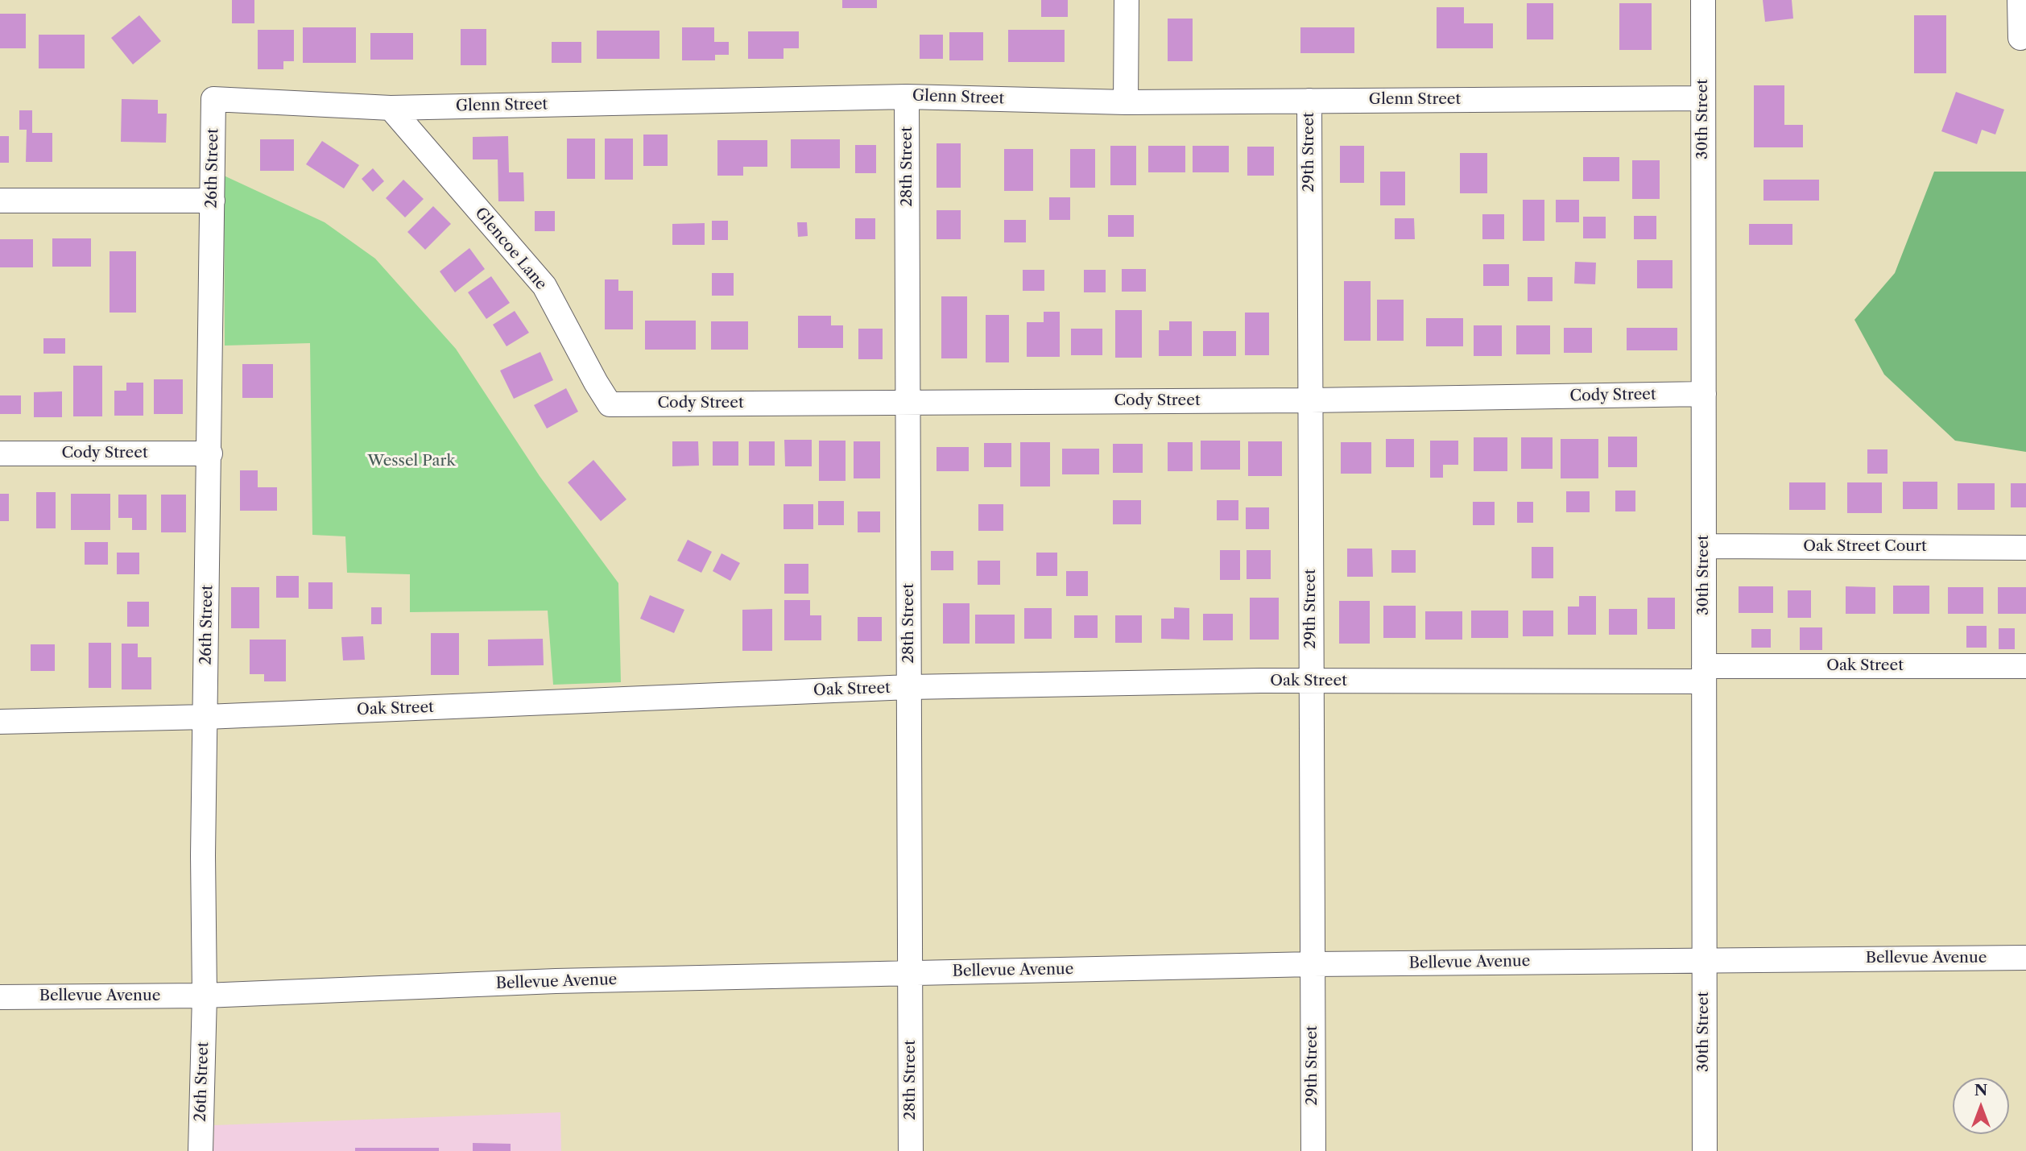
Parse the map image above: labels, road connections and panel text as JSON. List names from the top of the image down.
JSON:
{
  "streets": {
    "street": [
      "Glenn Street",
      "30th Street",
      "29th Street",
      "28th Street",
      "26th Street",
      "Glencoe Lane",
      "Cody Street",
      "Oak Street Court",
      "Oak Street",
      "Bellevue Avenue"
    ]
  },
  "crossings": [
    ["Glenn Street", "30th Street"],
    ["Glenn Street", "29th Street"],
    ["Glenn Street", "28th Street"],
    ["Glenn Street", "26th Street"],
    ["Glenn Street", "Glencoe Lane"],
    ["30th Street", "Cody Street"],
    ["30th Street", "Oak Street Court"],
    ["30th Street", "Oak Street"],
    ["30th Street", "Bellevue Avenue"],
    ["29th Street", "Cody Street"],
    ["29th Street", "Oak Street"],
    ["29th Street", "Bellevue Avenue"],
    ["28th Street", "Cody Street"],
    ["28th Street", "Oak Street"],
    ["28th Street", "Bellevue Avenue"],
    ["26th Street", "Cody Street"],
    ["26th Street", "Oak Street"],
    ["26th Street", "Bellevue Avenue"],
    ["Glencoe Lane", "Cody Street"]
  ],
  "parks": ["Wessel Park"],
  "north": "top"
}
